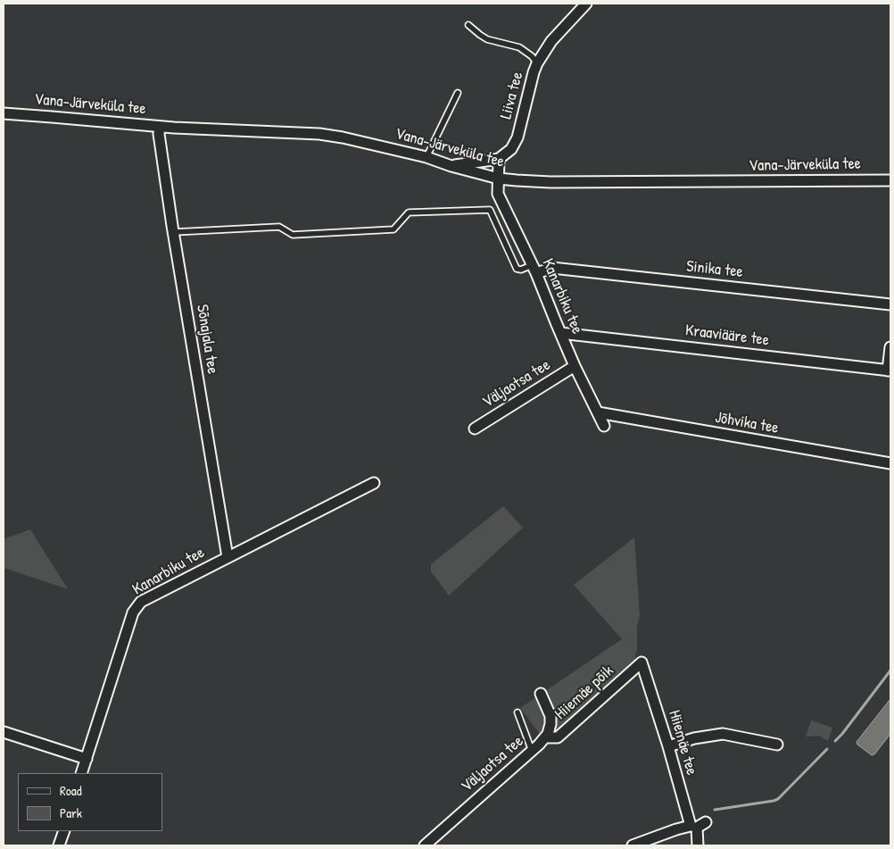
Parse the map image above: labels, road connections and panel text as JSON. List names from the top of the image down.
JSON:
{
  "streets": {
    "street": [
      "Liiva tee",
      "Vana-Järveküla tee",
      "Sinika tee",
      "Kanarbiku tee",
      "Kraaviääre tee",
      "Sõnajala tee",
      "Väljaotsa tee",
      "Jõhvika tee",
      "Hiiemäe põik",
      "Hiiemäe tee"
    ]
  },
  "crossings": [
    ["Liiva tee", "Kanarbiku tee"],
    ["Vana-Järveküla tee", "Kanarbiku tee"],
    ["Vana-Järveküla tee", "Sõnajala tee"],
    ["Sinika tee", "Kanarbiku tee"],
    ["Kanarbiku tee", "Kraaviääre tee"],
    ["Kanarbiku tee", "Sõnajala tee"],
    ["Kanarbiku tee", "Väljaotsa tee"],
    ["Kanarbiku tee", "Jõhvika tee"],
    ["Väljaotsa tee", "Hiiemäe põik"],
    ["Hiiemäe põik", "Hiiemäe tee"]
  ],
  "legend": ["Road", "Park"]
}
